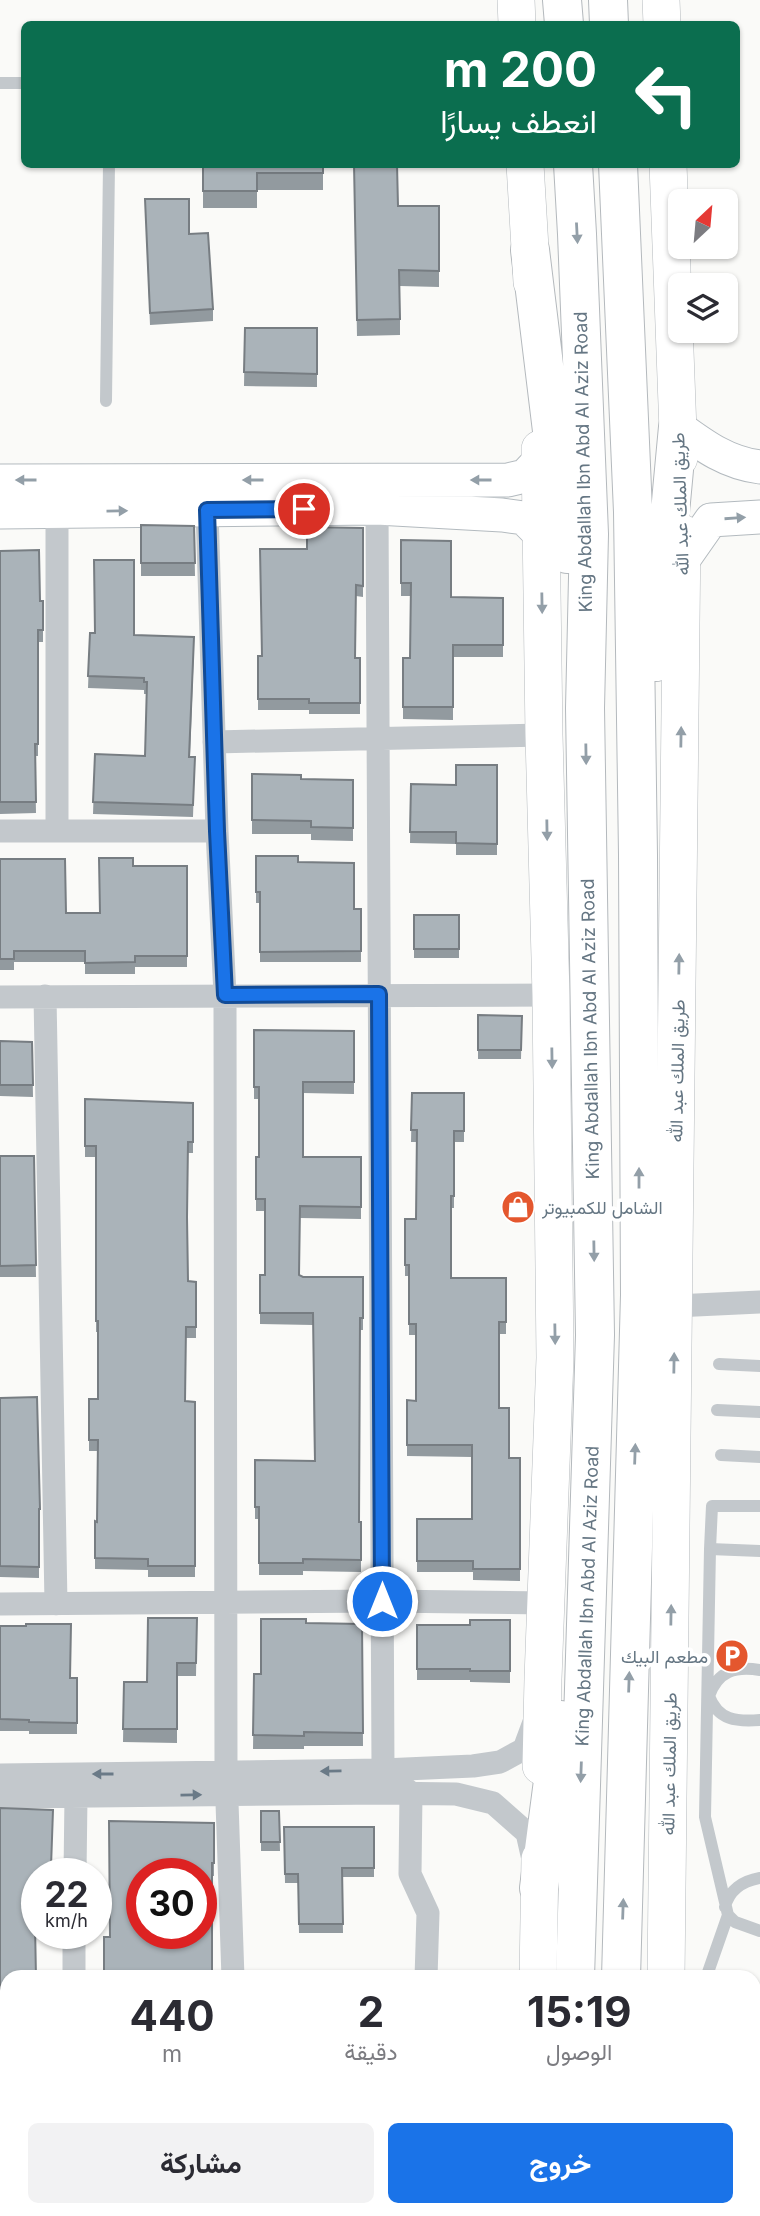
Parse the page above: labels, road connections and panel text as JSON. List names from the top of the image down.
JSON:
{
  "streets": {
    "highway": ["King Abdallah Ibn Abd Al Aziz Road"],
    "main road": ["طريق الملك عبد الله"]
  },
  "places": {
    "shop": ["الشامل للكمبيوتر"],
    "parking": ["مطعم البيك"]
  },
  "north": "top right",
  "page": {
    "turn": ["200 m", "انعطف يسارًا"],
    "speed": "22 km/h",
    "limit": "30",
    "eta": [
      "15:19",
      "الوصول",
      "2",
      "دقيقة",
      "440",
      "m"
    ],
    "buttons": ["خروج", "مشاركة"]
  }
}
